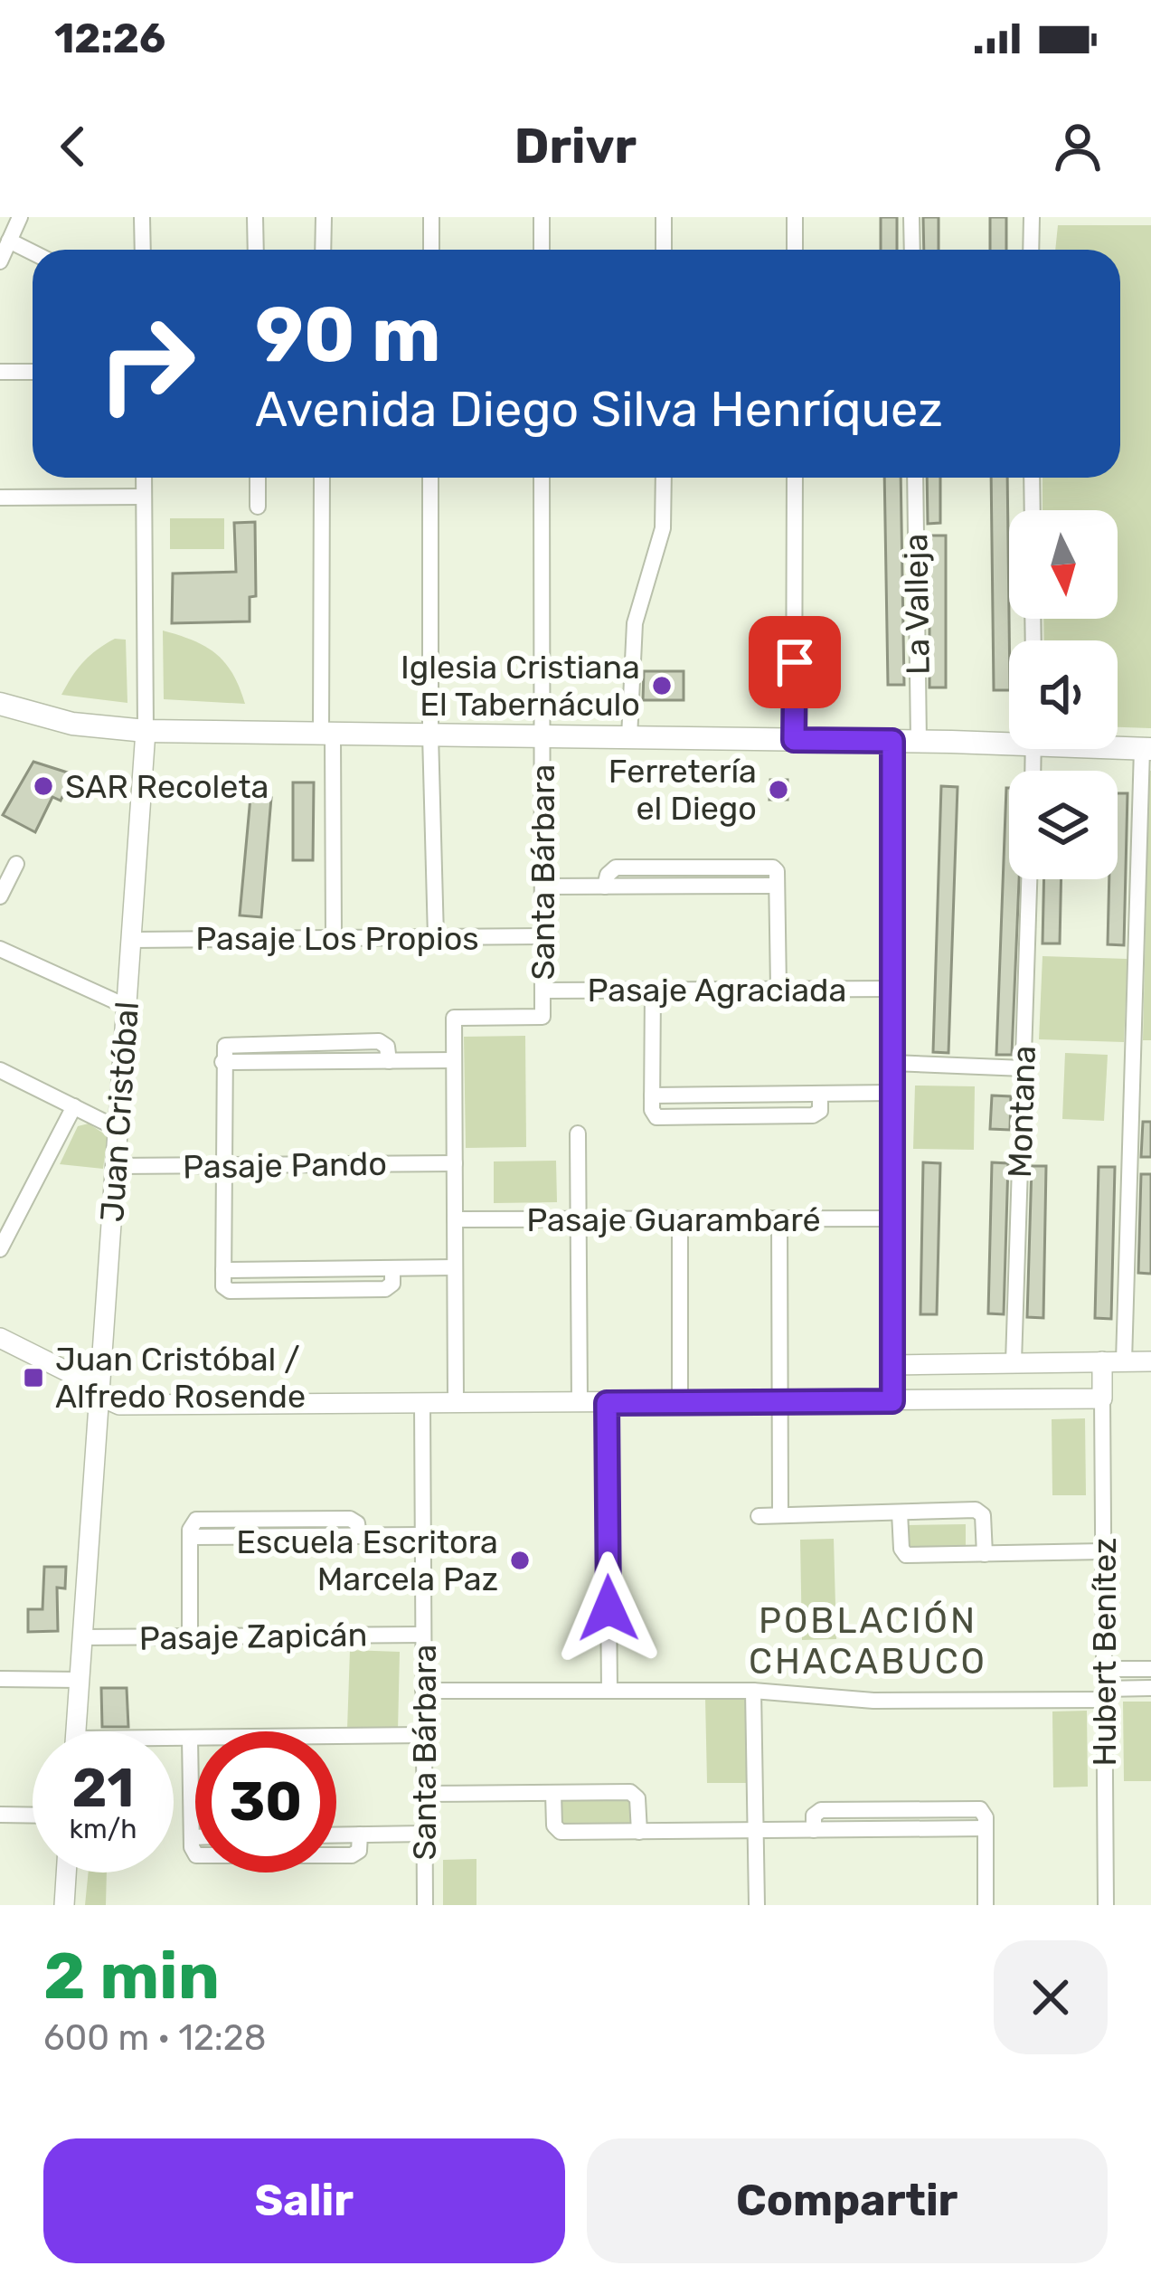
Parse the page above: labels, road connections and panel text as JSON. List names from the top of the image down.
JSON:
{
  "streets": {
    "street": [
      "La Valleja",
      "Santa Bárbara",
      "Pasaje Los Propios",
      "Pasaje Agraciada",
      "Juan Cristóbal",
      "Montana",
      "Pasaje Pando",
      "Pasaje Guarambaré",
      "Pasaje Zapicán",
      "Hubert Benítez"
    ]
  },
  "crossings": [
    ["Santa Bárbara", "Pasaje Los Propios"],
    ["Santa Bárbara", "Pasaje Agraciada"],
    ["Santa Bárbara", "Pasaje Zapicán"],
    ["Pasaje Los Propios", "Juan Cristóbal"],
    ["Juan Cristóbal", "Pasaje Pando"],
    ["Juan Cristóbal", "Pasaje Zapicán"]
  ],
  "districts": ["POBLACIÓN CHACABUCO"],
  "places": {
    "other": [
      "Iglesia Cristiana El Tabernáculo",
      "SAR Recoleta",
      "Ferretería el Diego",
      "Escuela Escritora Marcela Paz"
    ],
    "transit": ["Juan Cristóbal / Alfredo Rosende"]
  },
  "north": "bottom",
  "page": {
    "status": "12:26",
    "header": "Drivr",
    "turn": ["90 m", "Avenida Diego Silva Henríquez"],
    "speed": "21 km/h",
    "limit": "30",
    "heading": ["2 min", "600 m · 12:28"],
    "buttons": ["Salir", "Compartir"]
  }
}
